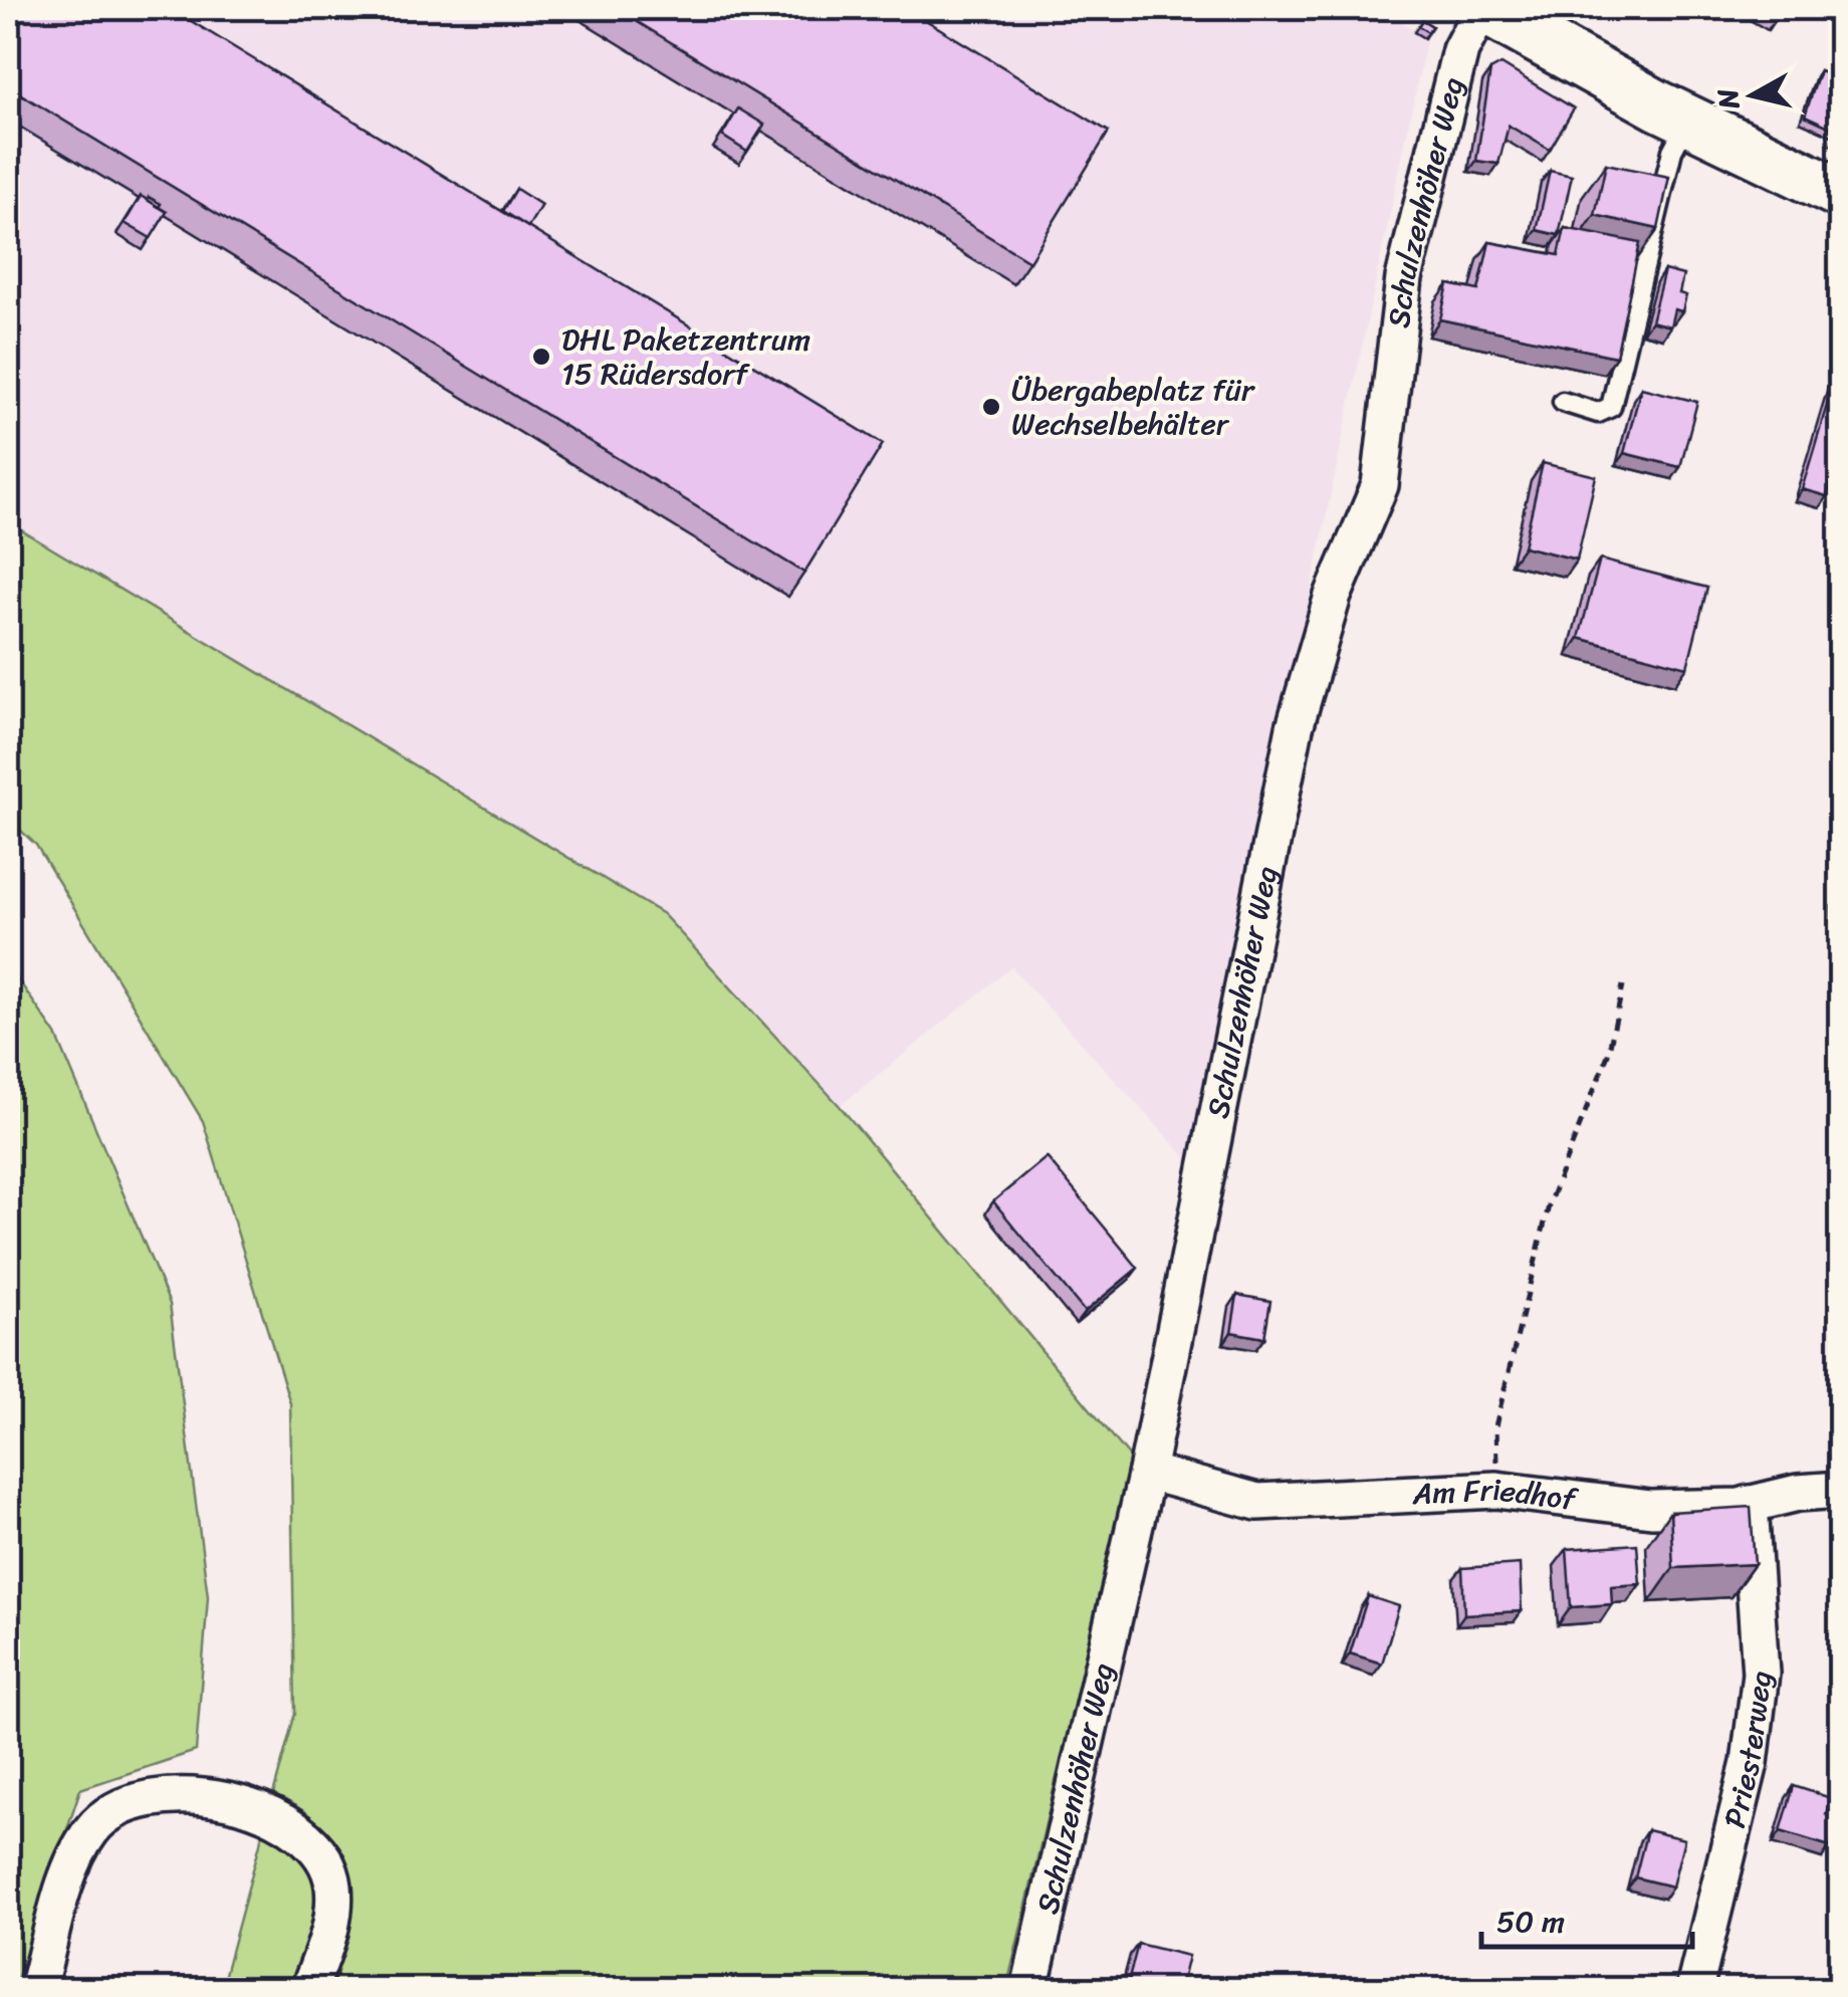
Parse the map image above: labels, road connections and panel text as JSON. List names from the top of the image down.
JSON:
{
  "streets": {
    "street": ["Schulzenhöher Weg", "Am Friedhof", "Priesterweg"]
  },
  "crossings": [
    ["Schulzenhöher Weg", "Am Friedhof"],
    ["Am Friedhof", "Priesterweg"]
  ],
  "places": ["DHL Paketzentrum 15 Rüdersdorf", "Übergabeplatz für Wechselbehälter"],
  "scale_bar": "50 m",
  "north": "left"
}
